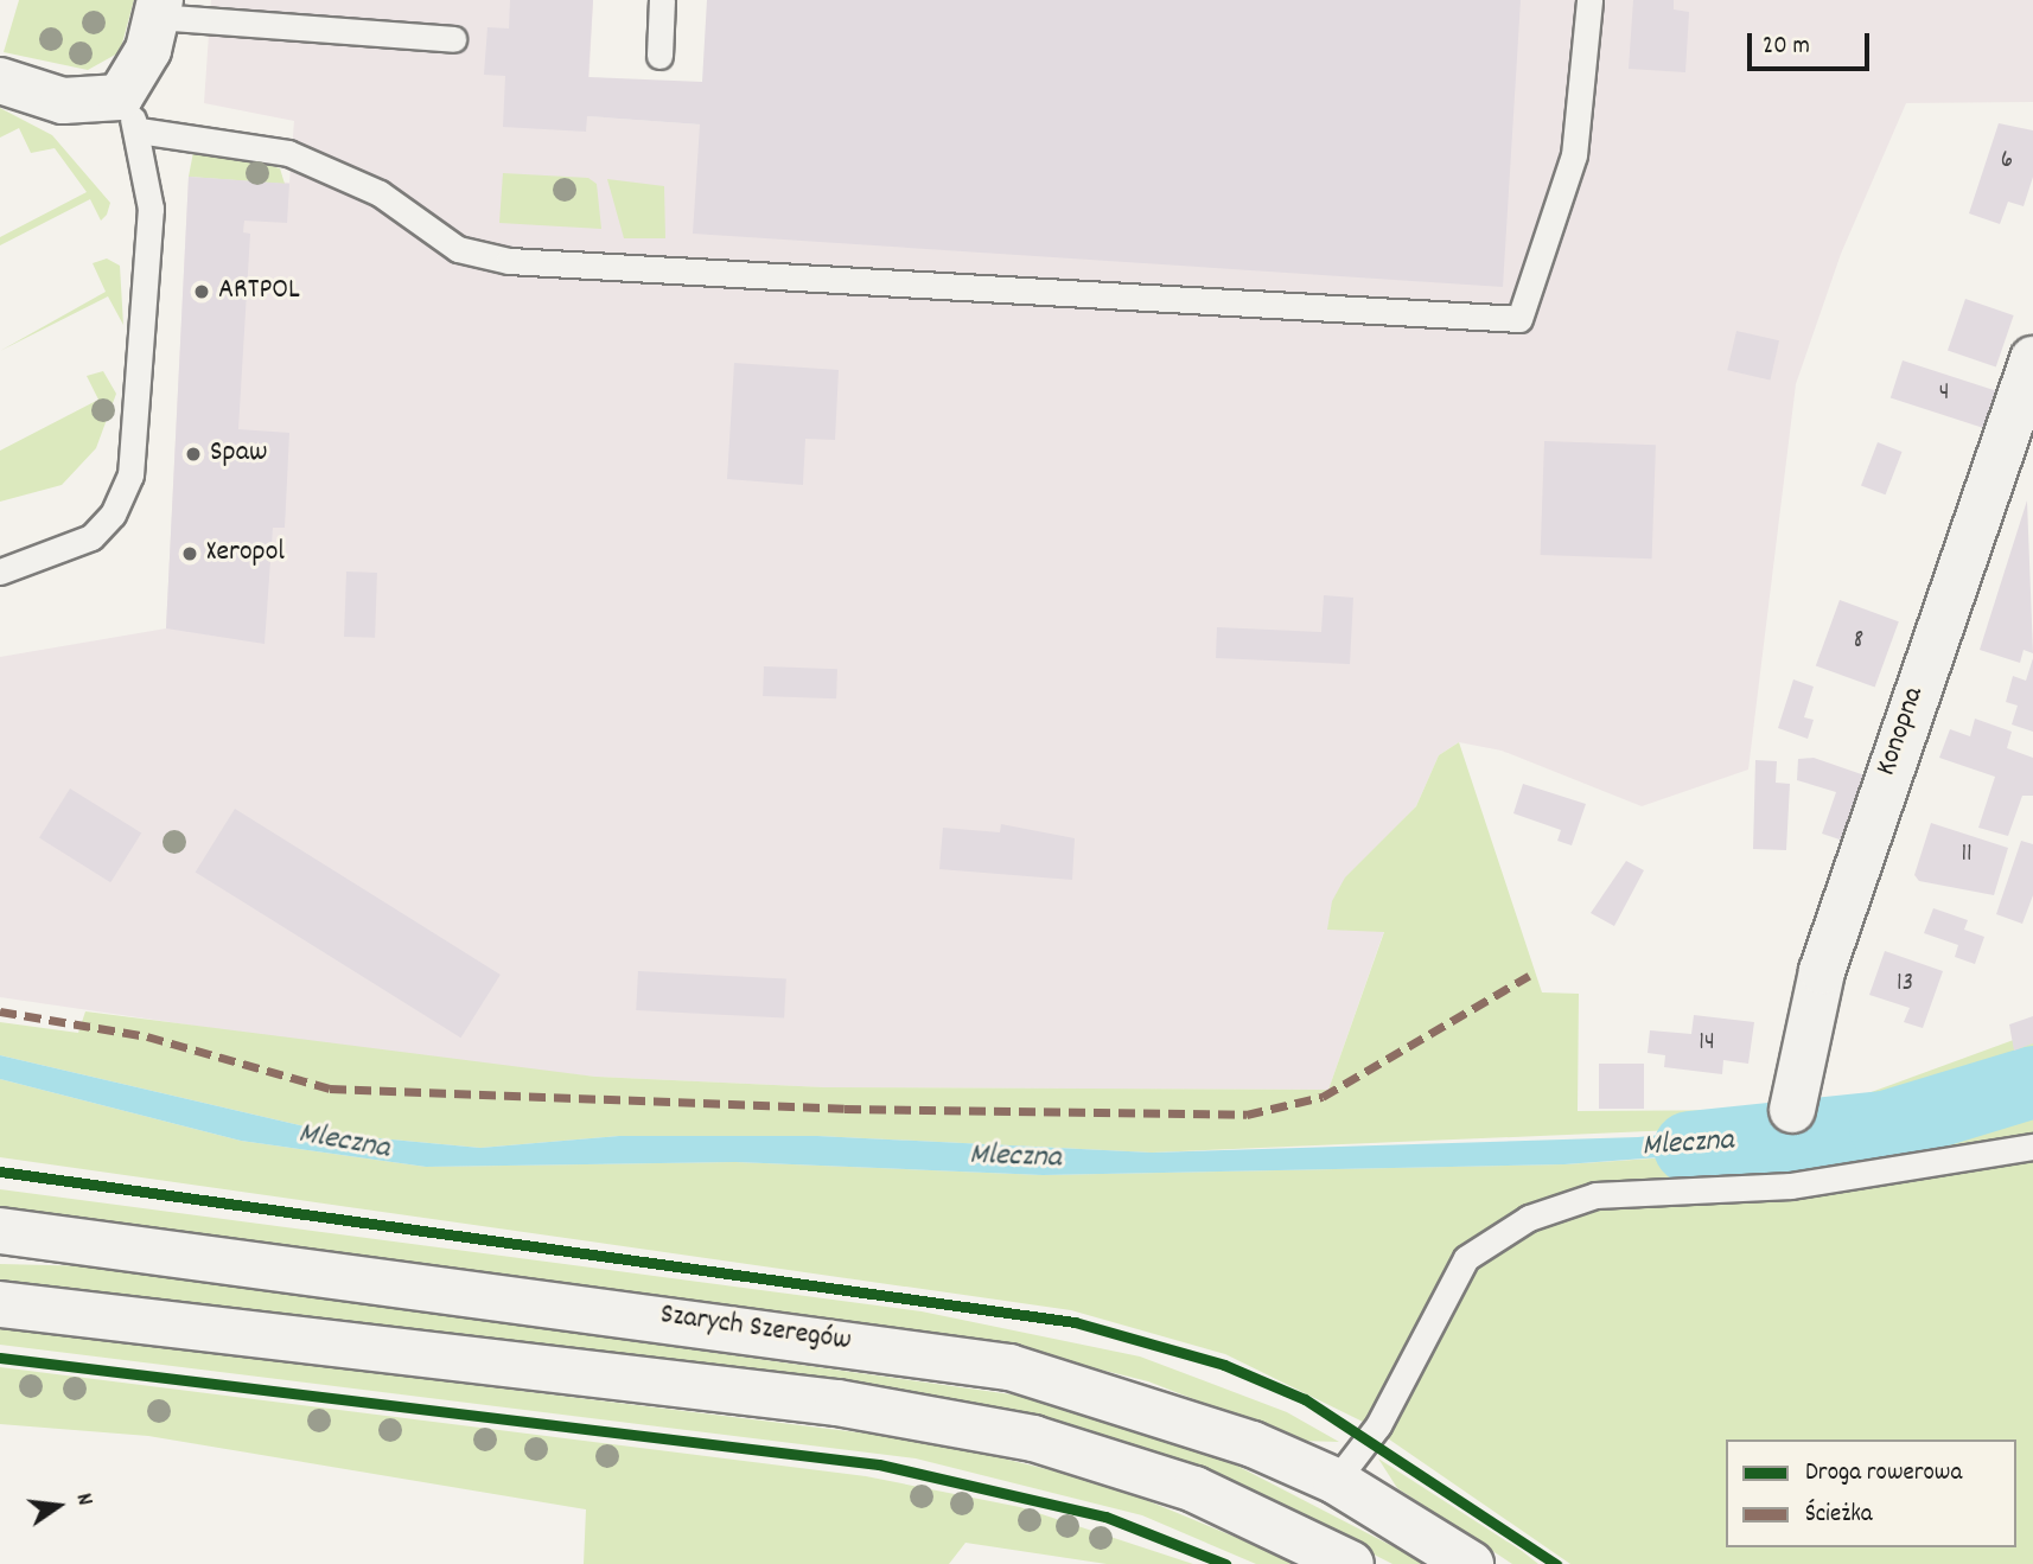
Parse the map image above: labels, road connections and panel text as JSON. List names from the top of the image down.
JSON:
{
  "streets": {
    "main road": ["Konopna", "Szarych Szeregów"]
  },
  "water": ["Mleczna"],
  "places": ["ARTPOL", "Spaw", "Xeropol"],
  "house_numbers": [
    "6",
    "4",
    "8",
    "11",
    "13",
    "14"
  ],
  "legend": ["Droga rowerowa", "Ścieżka"],
  "scale_bar": "20 m",
  "north": "right"
}
